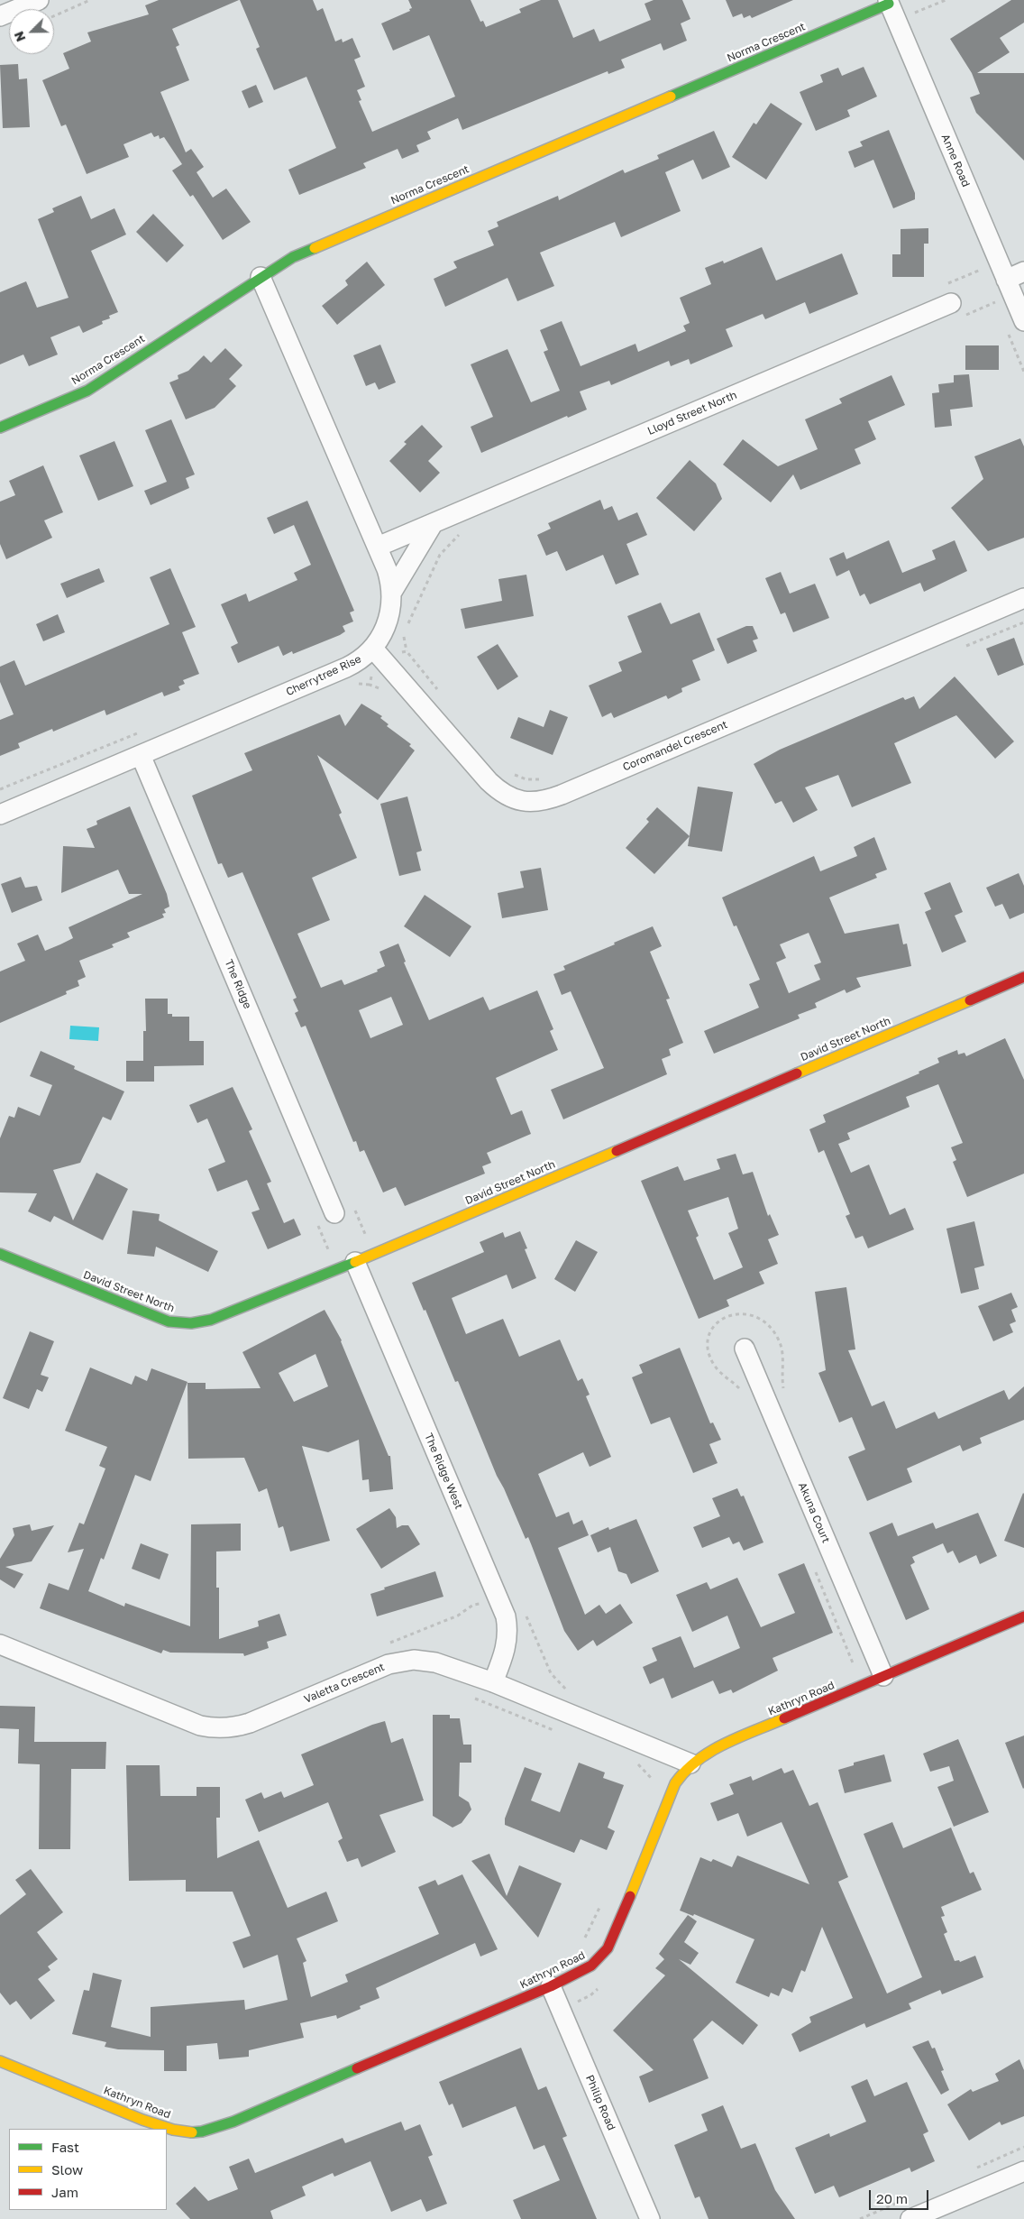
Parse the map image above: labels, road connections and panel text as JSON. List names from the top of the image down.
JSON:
{
  "streets": {
    "street": [
      "Norma Crescent",
      "Anne Road",
      "Lloyd Street North",
      "Cherrytree Rise",
      "Coromandel Crescent",
      "The Ridge",
      "David Street North",
      "The Ridge West",
      "Akuna Court",
      "Valetta Crescent",
      "Kathryn Road",
      "Philip Road"
    ]
  },
  "crossings": [
    ["Norma Crescent", "Anne Road"],
    ["Norma Crescent", "Cherrytree Rise"],
    ["Lloyd Street North", "Cherrytree Rise"],
    ["Cherrytree Rise", "Coromandel Crescent"],
    ["Cherrytree Rise", "The Ridge"],
    ["David Street North", "The Ridge West"],
    ["The Ridge West", "Valetta Crescent"],
    ["Akuna Court", "Kathryn Road"],
    ["Valetta Crescent", "Kathryn Road"],
    ["Kathryn Road", "Philip Road"]
  ],
  "legend": ["Fast", "Slow", "Jam"],
  "scale_bar": "20 m",
  "north": "bottom left"
}
